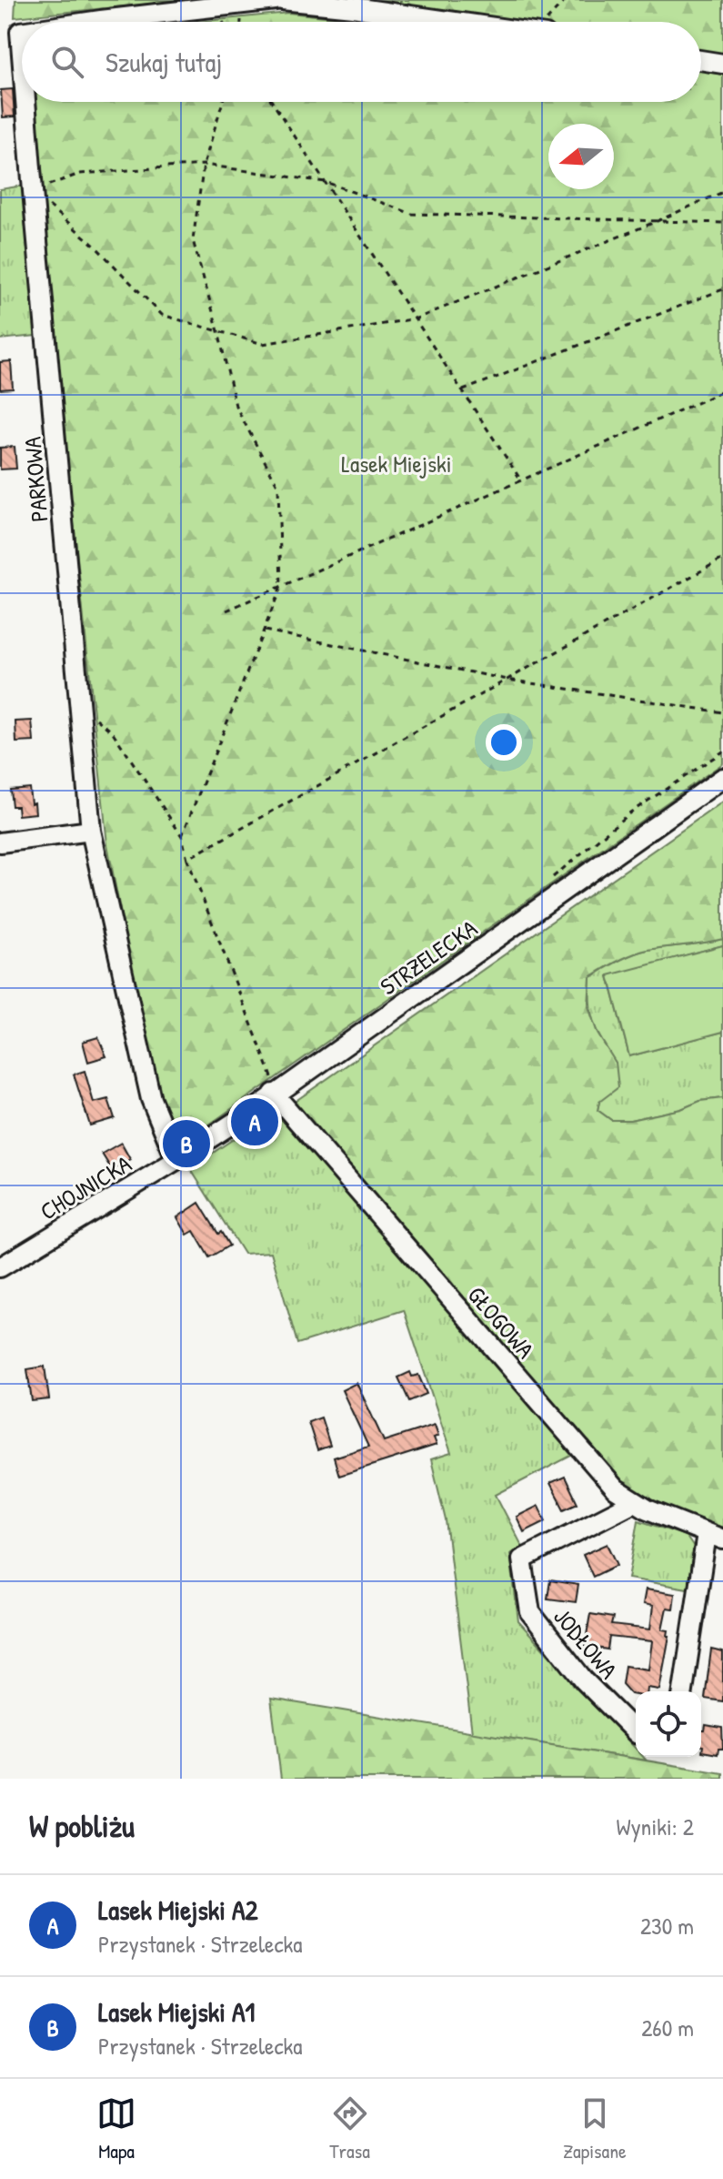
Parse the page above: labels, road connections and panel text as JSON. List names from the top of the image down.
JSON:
{
  "streets": {
    "street": [
      "PARKOWA",
      "STRZELECKA",
      "CHOJNICKA",
      "GŁOGOWA",
      "JODŁOWA"
    ]
  },
  "crossings": [
    ["PARKOWA", "STRZELECKA"],
    ["STRZELECKA", "CHOJNICKA"],
    ["STRZELECKA", "GŁOGOWA"],
    ["GŁOGOWA", "JODŁOWA"]
  ],
  "parks": ["Lasek Miejski"],
  "north": "left",
  "page": {
    "search": "Szukaj tutaj",
    "pins": ["A", "B"],
    "heading": ["W pobliżu", "Wyniki: 2"],
    "list": [
      {
        "mark": "A",
        "name": "Lasek Miejski A2",
        "note": "Przystanek · Strzelecka",
        "value": "230 m"
      },
      {
        "mark": "B",
        "name": "Lasek Miejski A1",
        "note": "Przystanek · Strzelecka",
        "value": "260 m"
      }
    ],
    "nav": ["Mapa", "Trasa", "Zapisane"]
  }
}
